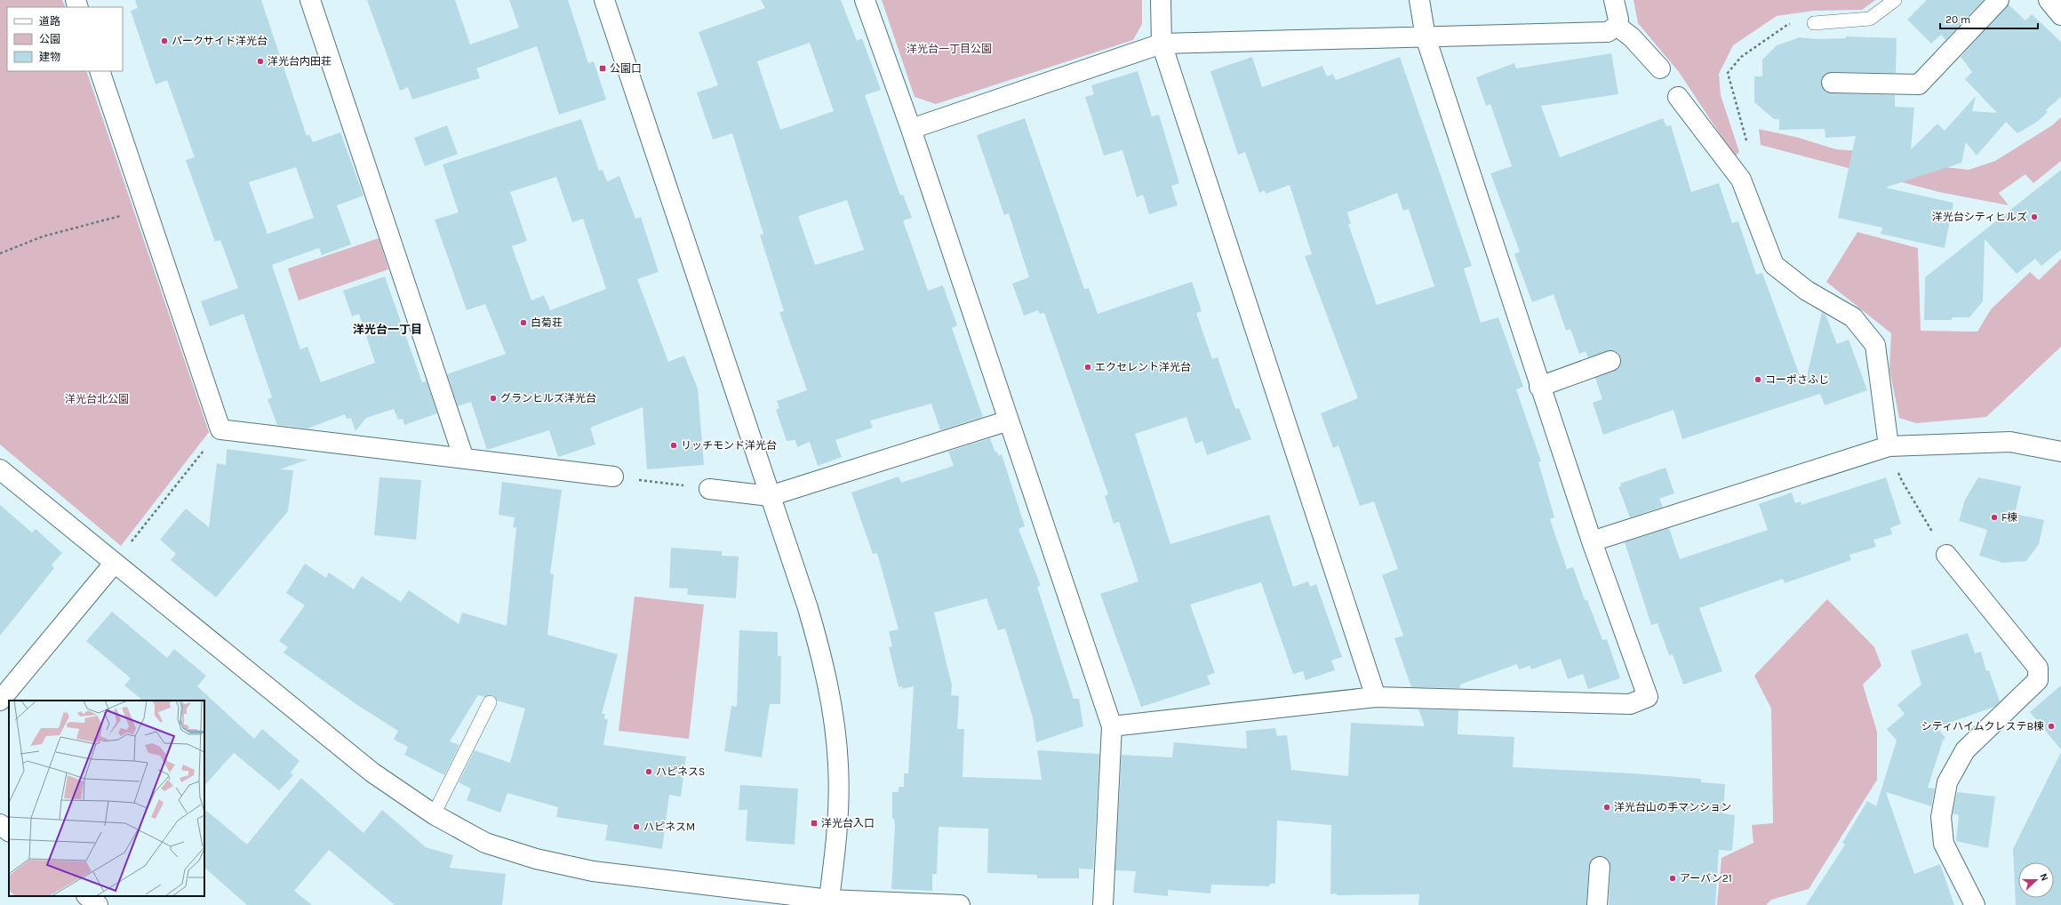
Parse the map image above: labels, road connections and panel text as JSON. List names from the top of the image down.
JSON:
{
  "districts": ["洋光台一丁目"],
  "parks": ["洋光台一丁目公園", "洋光台北公園"],
  "places": {
    "other": [
      "パークサイド洋光台",
      "洋光台内田荘",
      "洋光台シティヒルズ",
      "白菊荘",
      "エクセレント洋光台",
      "コーポさふじ",
      "グランヒルズ洋光台",
      "リッチモンド洋光台",
      "F棟",
      "シティハイムクレステB棟",
      "ハピネスS",
      "洋光台山の手マンション",
      "ハピネスM",
      "アーバン21"
    ],
    "transit": ["公園口", "洋光台入口"]
  },
  "legend": ["道路", "公園", "建物"],
  "scale_bar": "20 m",
  "north": "right"
}
